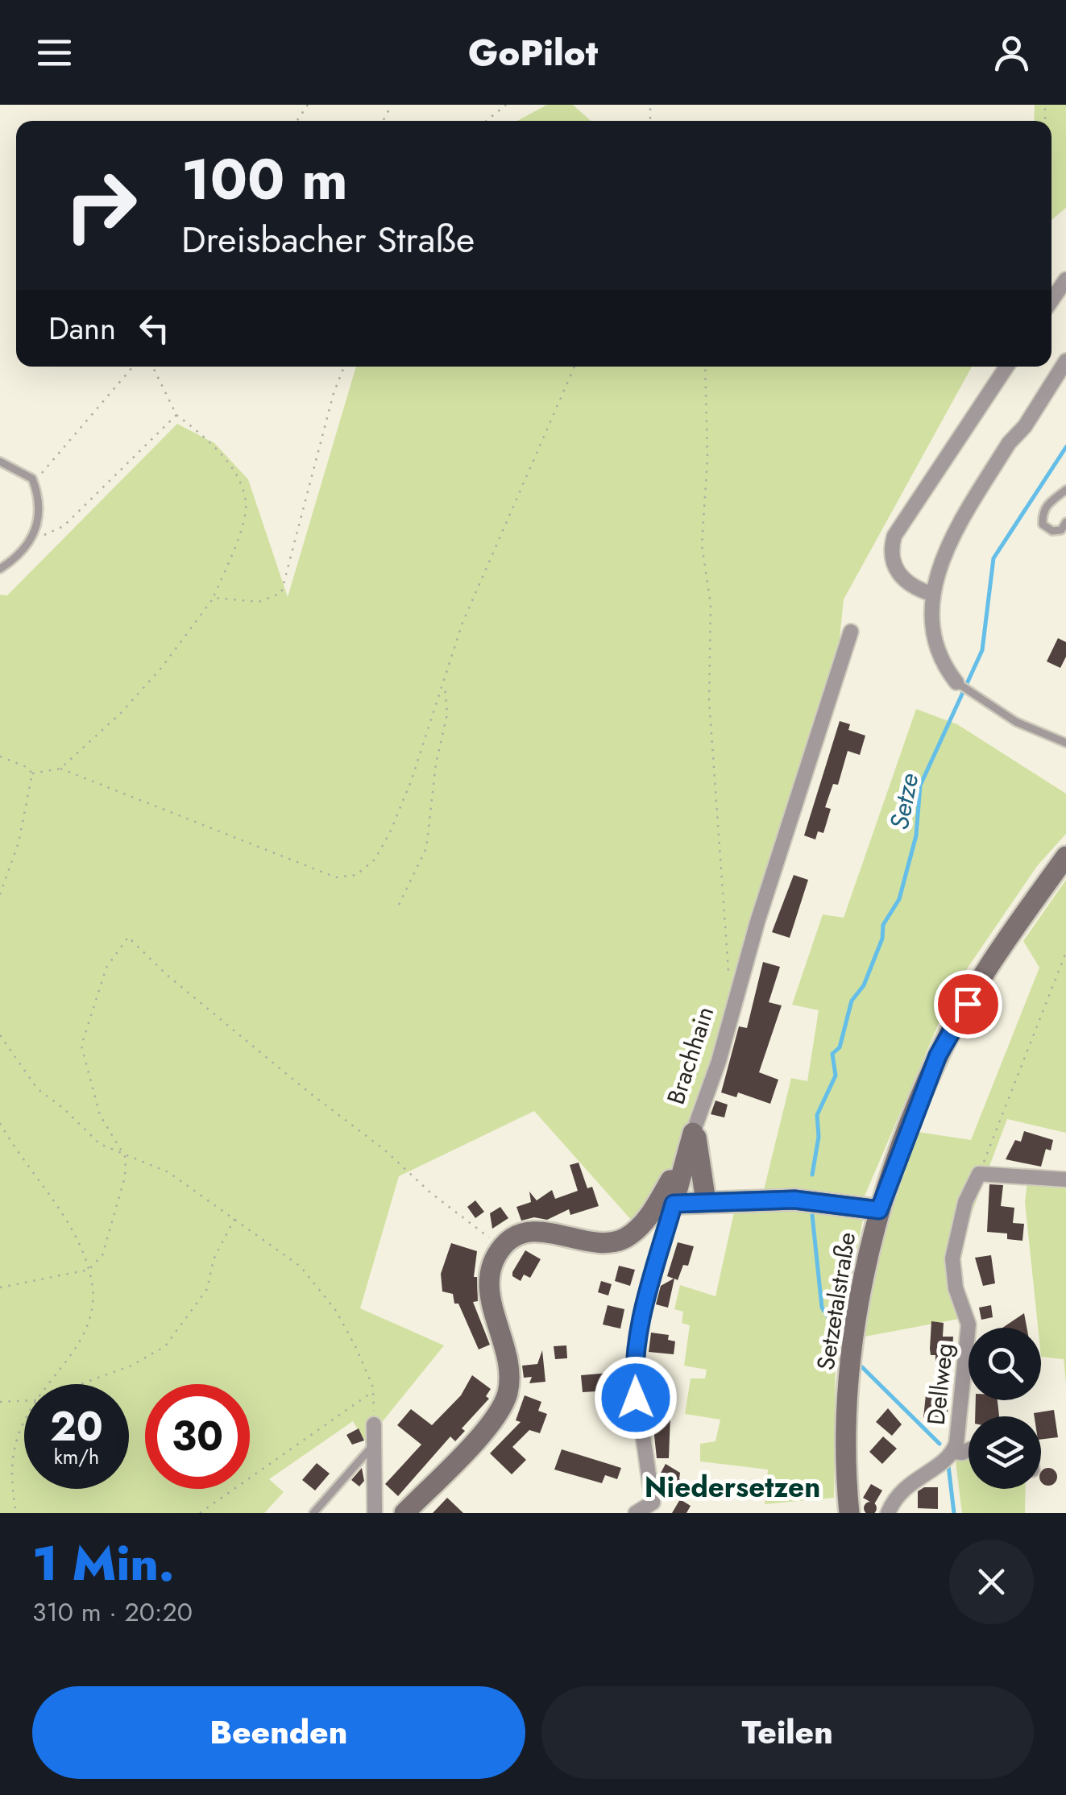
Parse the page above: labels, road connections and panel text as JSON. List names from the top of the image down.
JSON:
{
  "streets": {
    "street": ["Brachhain", "Setzetalstraße", "Dellweg"]
  },
  "districts": ["Niedersetzen"],
  "water": ["Setze"],
  "page": {
    "header": "GoPilot",
    "turn": ["100 m", "Dreisbacher Straße"],
    "then": "Dann",
    "speed": "20 km/h",
    "limit": "30",
    "heading": ["1 Min.", "310 m · 20:20"],
    "buttons": ["Beenden", "Teilen"]
  }
}
